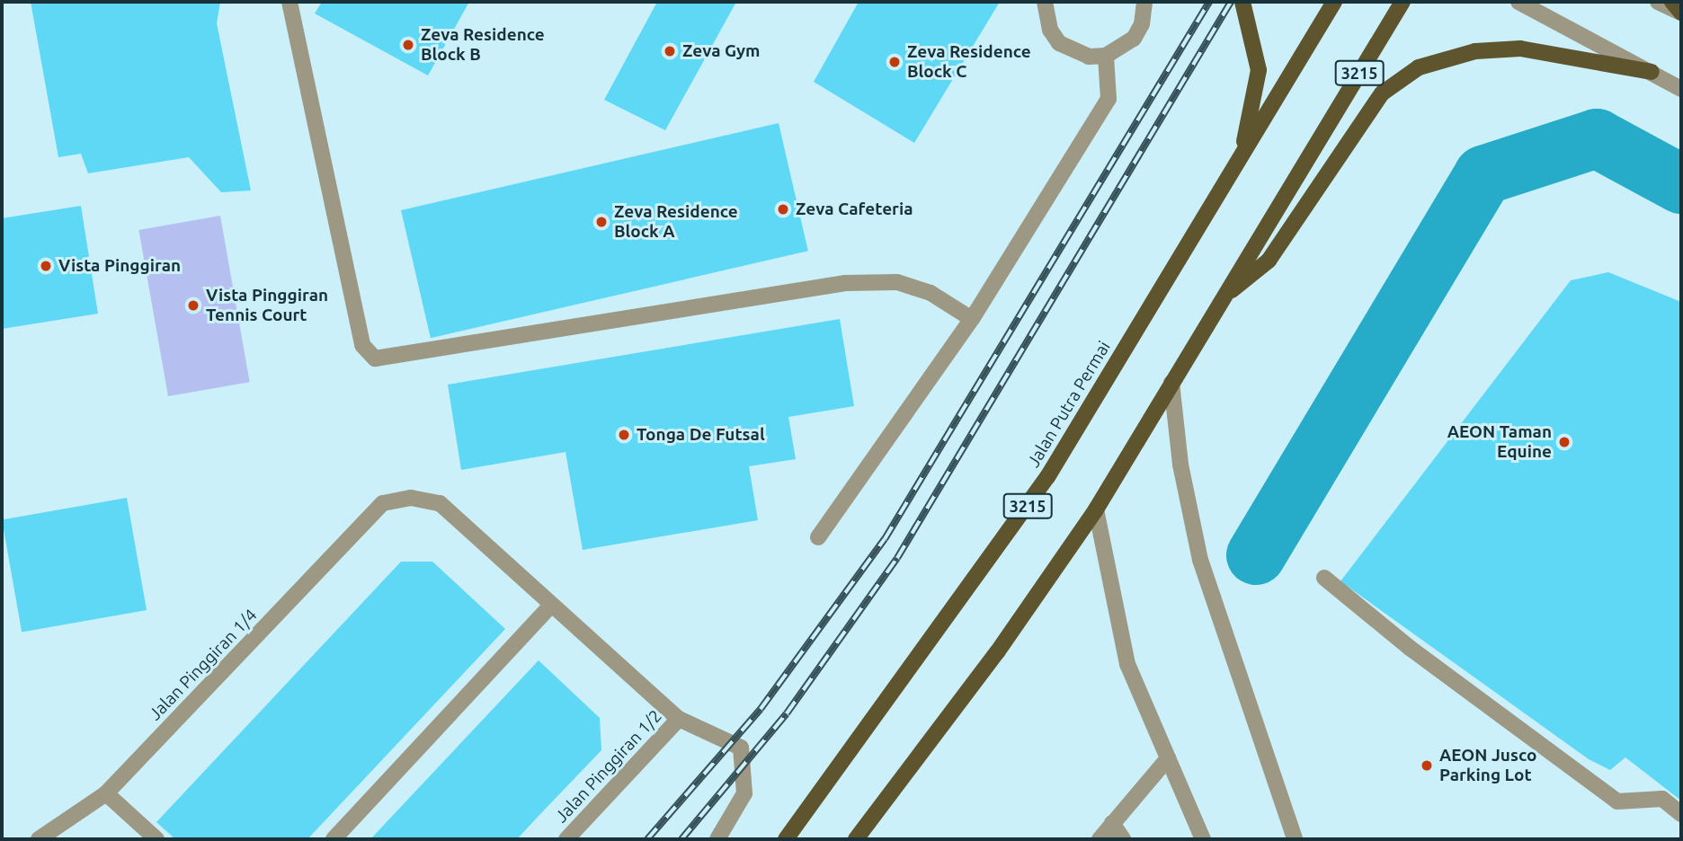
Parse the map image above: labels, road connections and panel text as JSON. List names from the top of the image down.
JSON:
{
  "streets": {
    "main road": ["3215", "Jalan Putra Permai"],
    "street": ["Jalan Pinggiran 1/4", "Jalan Pinggiran 1/2"]
  },
  "places": [
    "Zeva Residence Block B",
    "Zeva Gym",
    "Zeva Residence Block C",
    "Zeva Cafeteria",
    "Zeva Residence Block A",
    "Vista Pinggiran",
    "Vista Pinggiran Tennis Court",
    "Tonga De Futsal",
    "AEON Taman Equine",
    "AEON Jusco Parking Lot"
  ]
}
